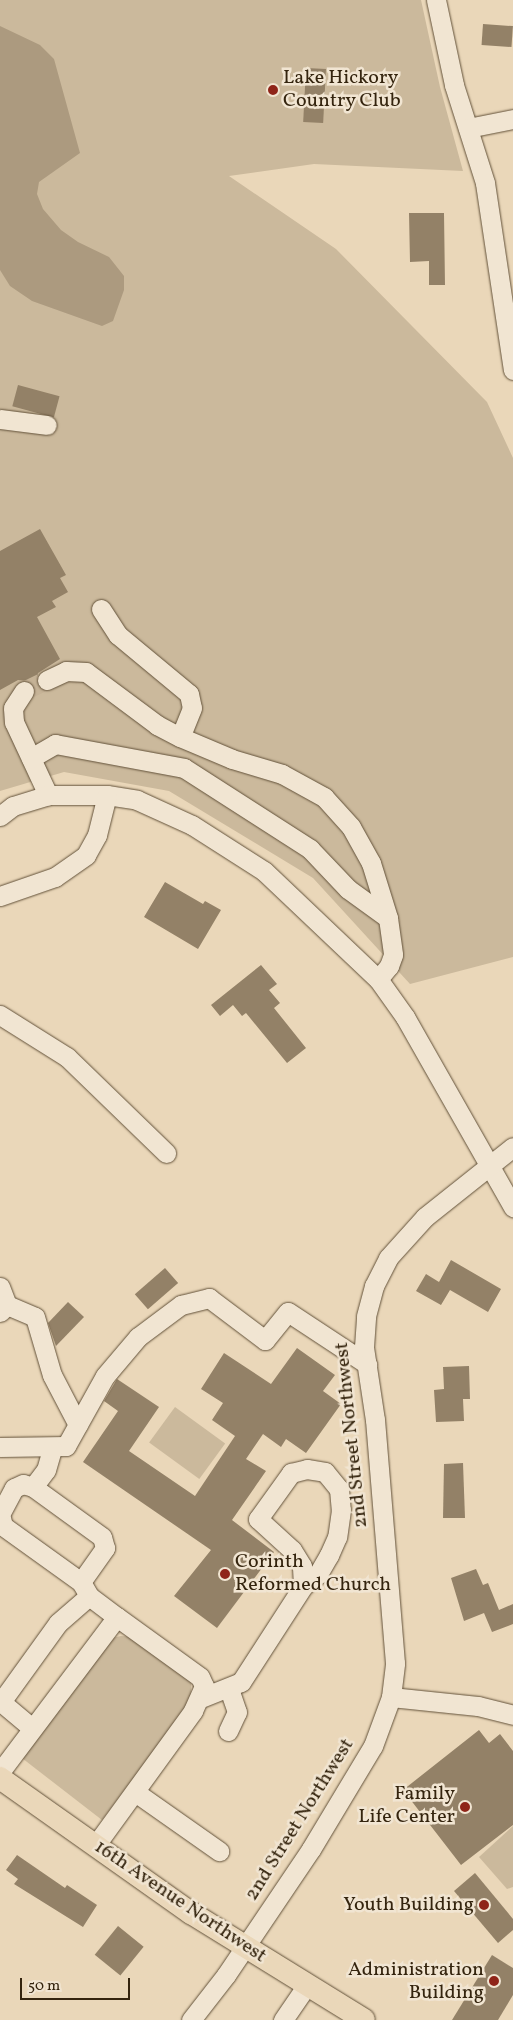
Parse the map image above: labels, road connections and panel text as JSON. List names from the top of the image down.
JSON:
{
  "streets": {
    "main road": ["16th Avenue Northwest"],
    "street": ["2nd Street Northwest"]
  },
  "crossings": [
    ["2nd Street Northwest", "16th Avenue Northwest"]
  ],
  "places": [
    "Lake Hickory Country Club",
    "Corinth Reformed Church",
    "Family Life Center",
    "Youth Building",
    "Administration Building"
  ],
  "scale_bar": "50 m"
}
